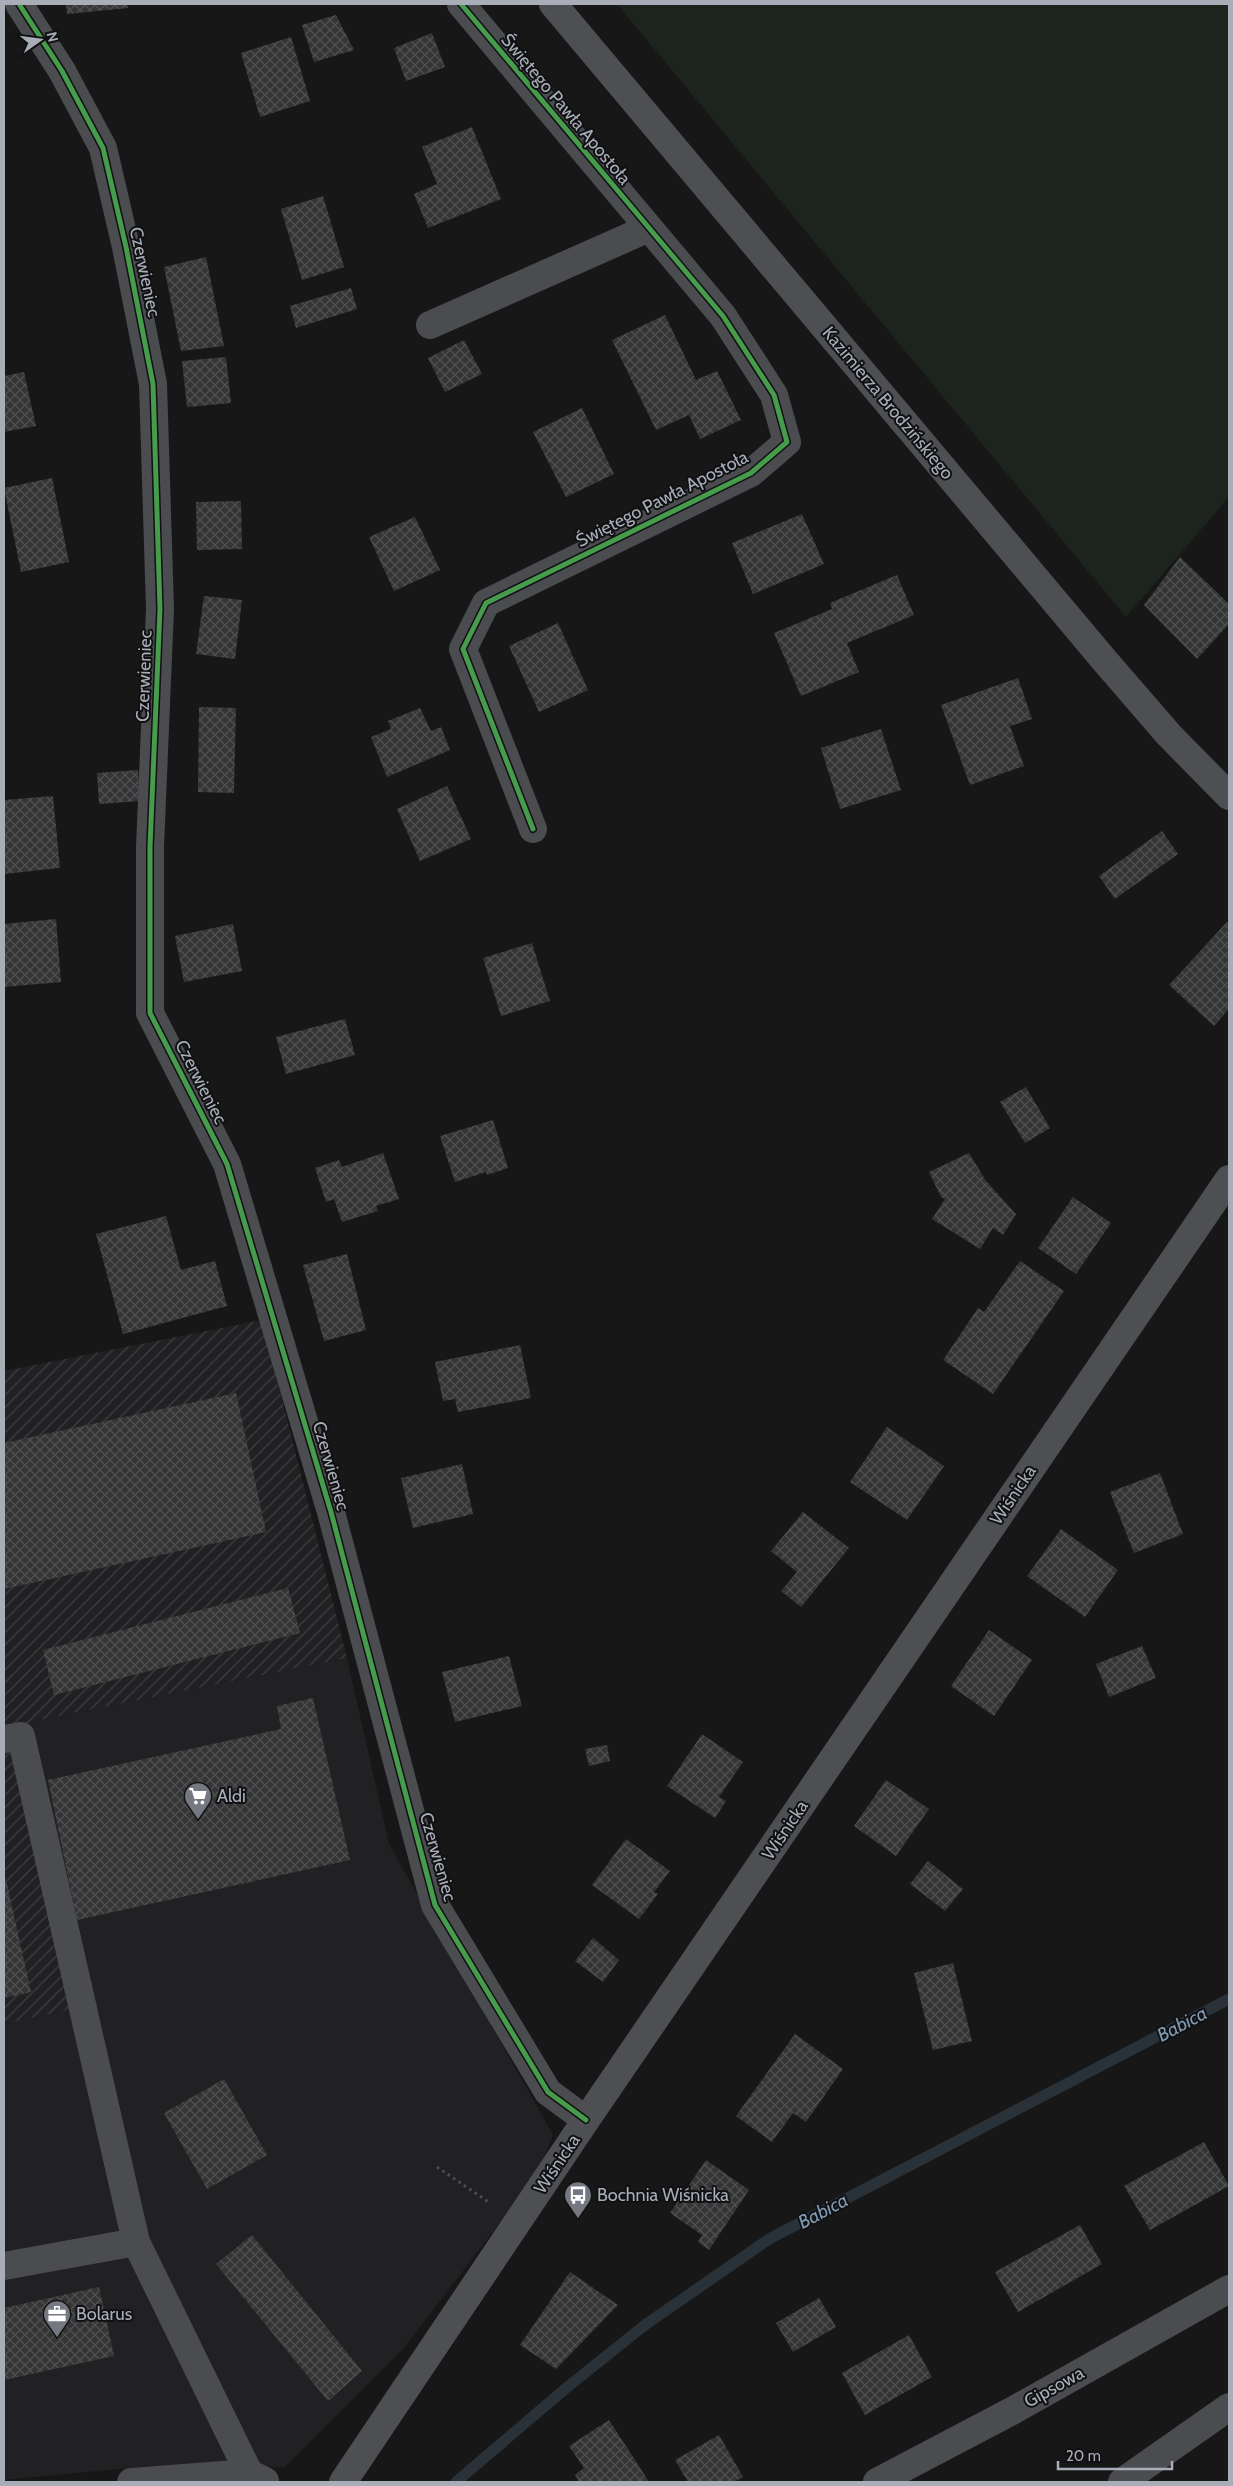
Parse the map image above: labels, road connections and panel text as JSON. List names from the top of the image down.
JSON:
{
  "streets": {
    "main road": ["Kazimierza Brodzińskiego", "Wiśnicka"],
    "street": ["Świętego Pawła Apostoła", "Czerwieniec", "Gipsowa"]
  },
  "crossings": [
    ["Czerwieniec", "Wiśnicka"]
  ],
  "water": ["Babica"],
  "places": {
    "supermarket": ["Aldi"],
    "bus stop": ["Bochnia Wiśnicka"],
    "office": ["Bolarus"]
  },
  "scale_bar": "20 m",
  "north": "right"
}
